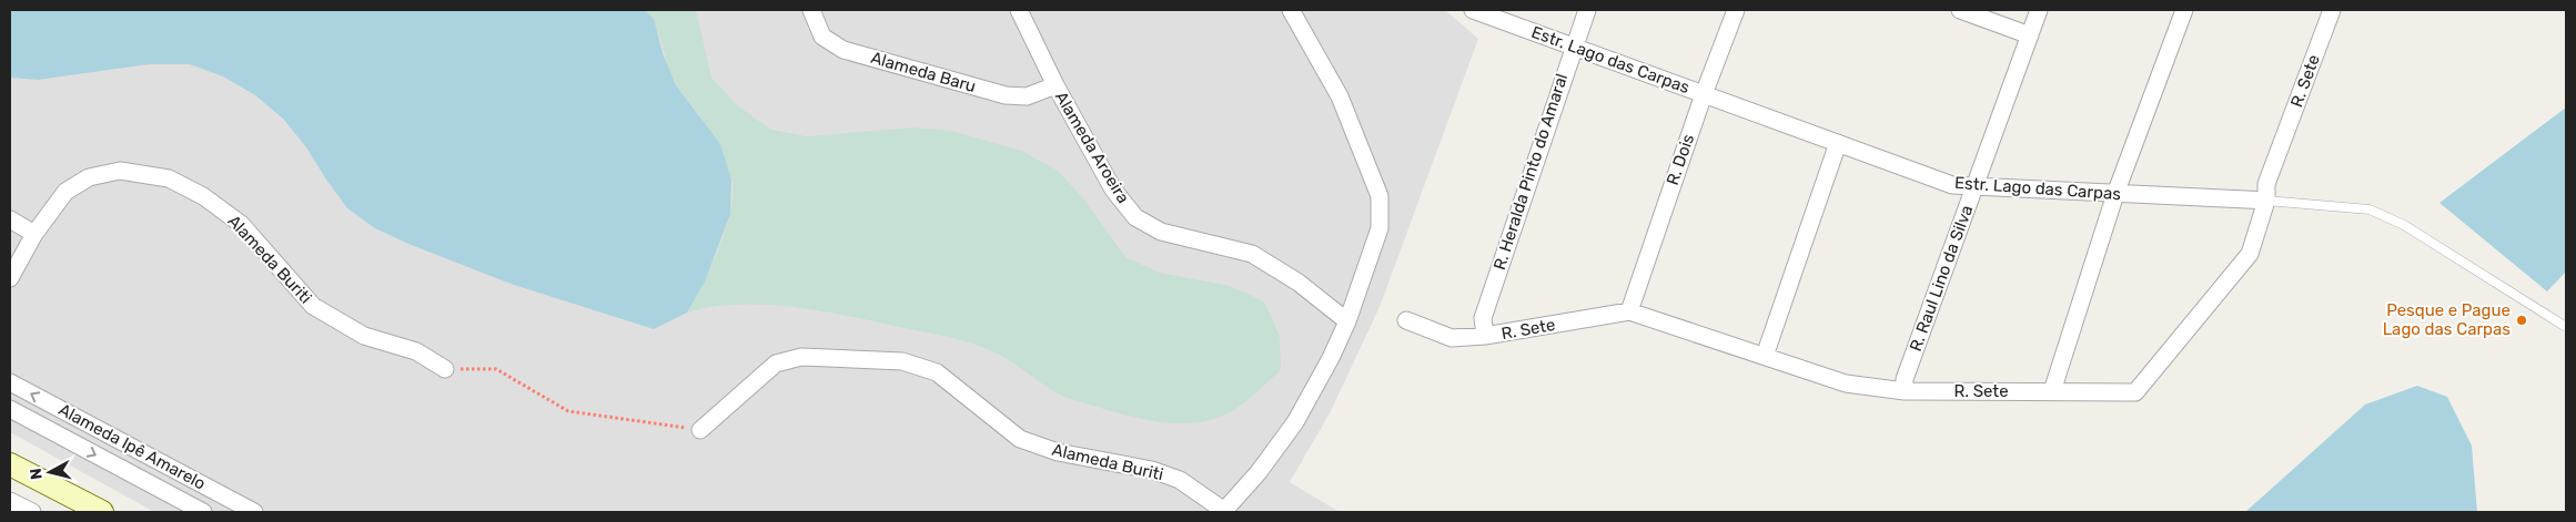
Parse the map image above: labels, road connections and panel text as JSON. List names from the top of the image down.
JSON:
{
  "streets": {
    "street": [
      "Estr. Lago das Carpas",
      "Alameda Baru",
      "R. Sete",
      "Alameda Aroeira",
      "R. Dois",
      "R. Heralda Pinto do Amaral",
      "Alameda Buriti",
      "R. Raul Lino da Silva",
      "Alameda Ipê Amarelo"
    ]
  },
  "crossings": [
    ["Estr. Lago das Carpas", "R. Sete"],
    ["Estr. Lago das Carpas", "R. Dois"],
    ["Estr. Lago das Carpas", "R. Heralda Pinto do Amaral"],
    ["Estr. Lago das Carpas", "R. Raul Lino da Silva"],
    ["Alameda Baru", "Alameda Aroeira"],
    ["R. Sete", "R. Dois"],
    ["R. Sete", "R. Heralda Pinto do Amaral"],
    ["R. Sete", "R. Raul Lino da Silva"]
  ],
  "places": ["Pesque e Pague Lago das Carpas"],
  "north": "left"
}
